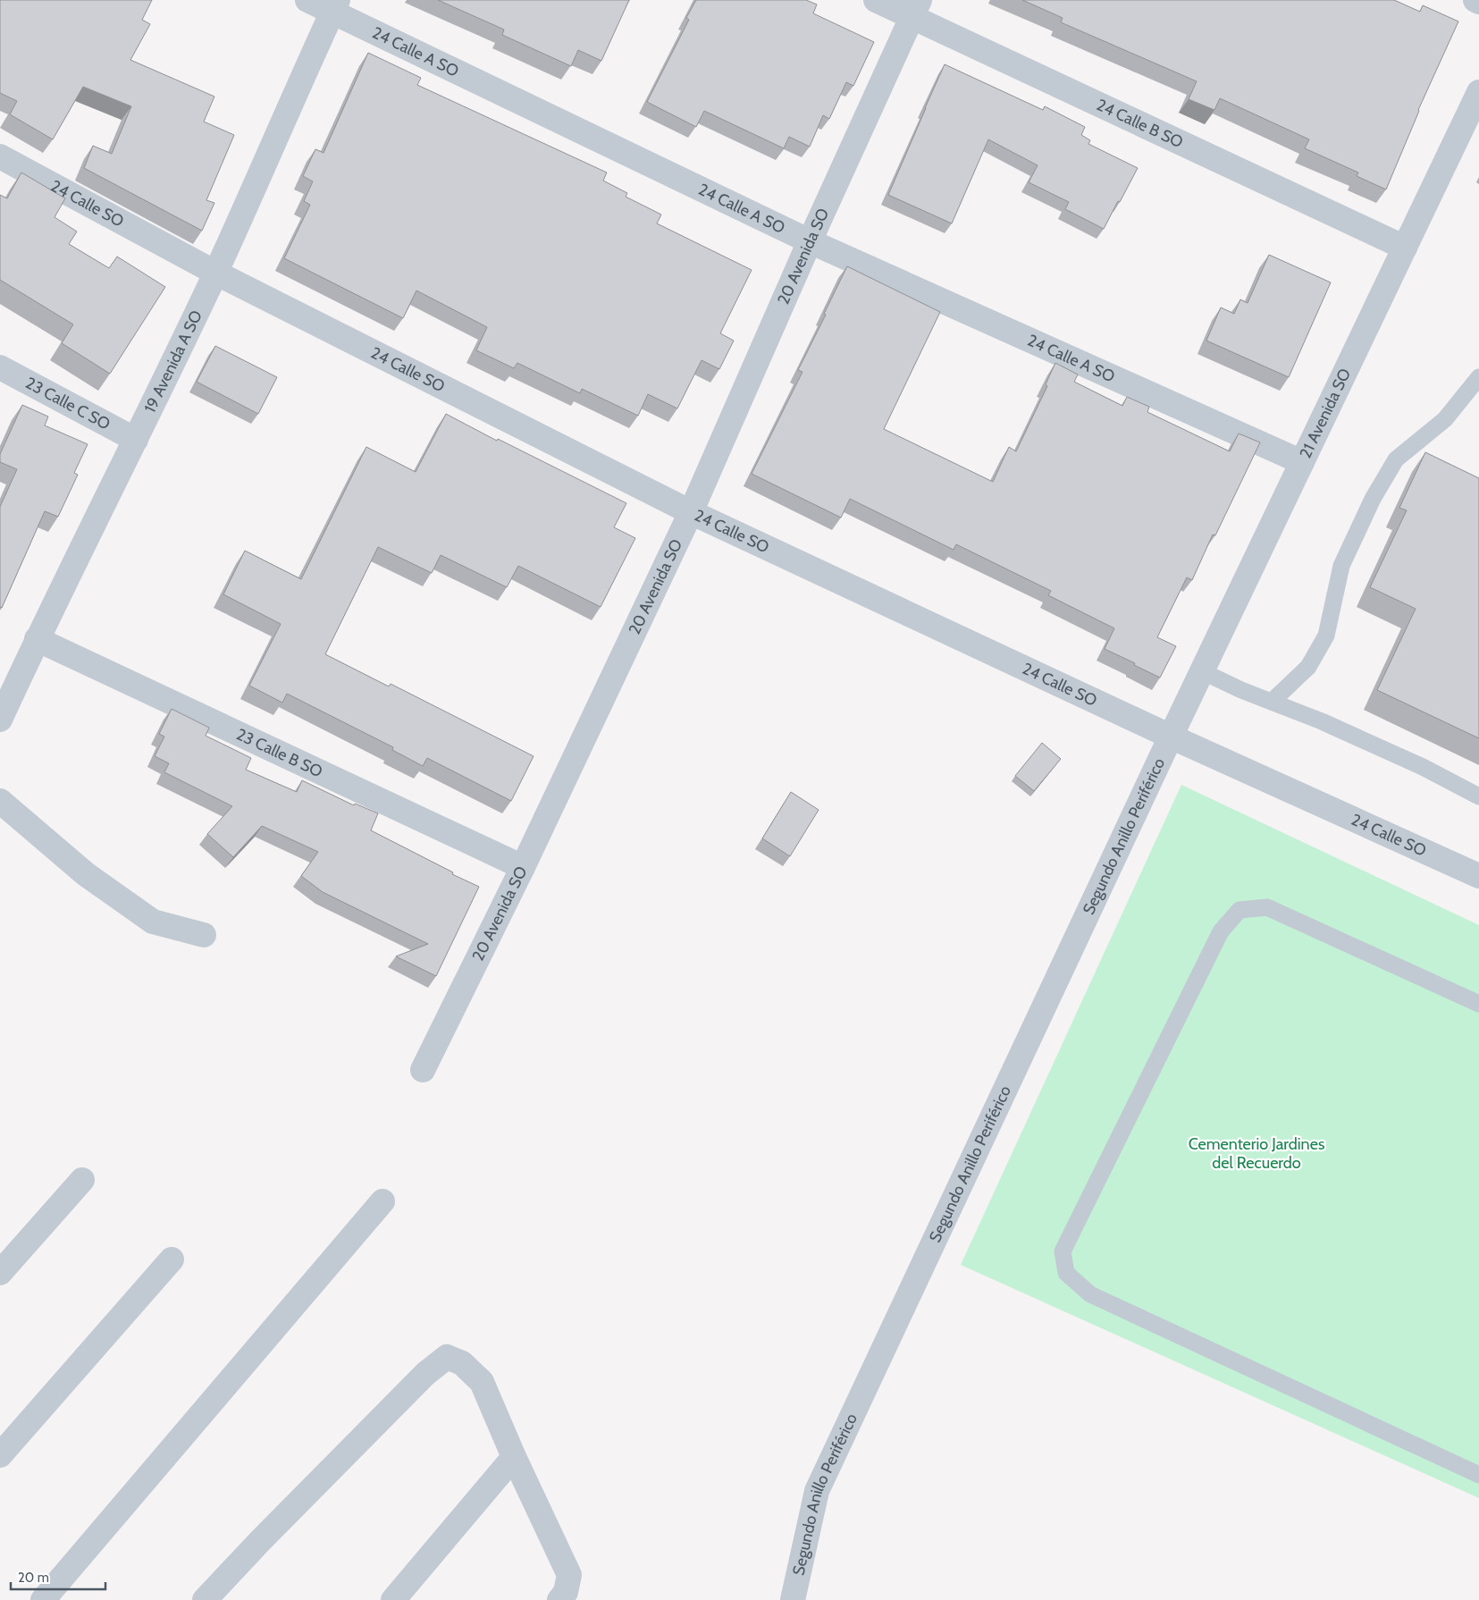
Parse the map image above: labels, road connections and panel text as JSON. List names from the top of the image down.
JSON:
{
  "streets": {
    "street": [
      "24 Calle A SO",
      "24 Calle B SO",
      "24 Calle SO",
      "20 Avenida SO",
      "19 Avenida A SO",
      "23 Calle C SO",
      "21 Avenida SO",
      "23 Calle B SO",
      "Segundo Anillo Periférico"
    ]
  },
  "crossings": [
    ["24 Calle A SO", "20 Avenida SO"],
    ["24 Calle A SO", "19 Avenida A SO"],
    ["24 Calle A SO", "21 Avenida SO"],
    ["24 Calle B SO", "20 Avenida SO"],
    ["24 Calle B SO", "21 Avenida SO"],
    ["24 Calle SO", "20 Avenida SO"],
    ["24 Calle SO", "19 Avenida A SO"],
    ["24 Calle SO", "21 Avenida SO"],
    ["24 Calle SO", "Segundo Anillo Periférico"],
    ["20 Avenida SO", "23 Calle B SO"],
    ["19 Avenida A SO", "23 Calle C SO"],
    ["19 Avenida A SO", "23 Calle B SO"],
    ["21 Avenida SO", "Segundo Anillo Periférico"]
  ],
  "parks": ["Cementerio Jardines del Recuerdo"],
  "scale_bar": "20 m"
}
